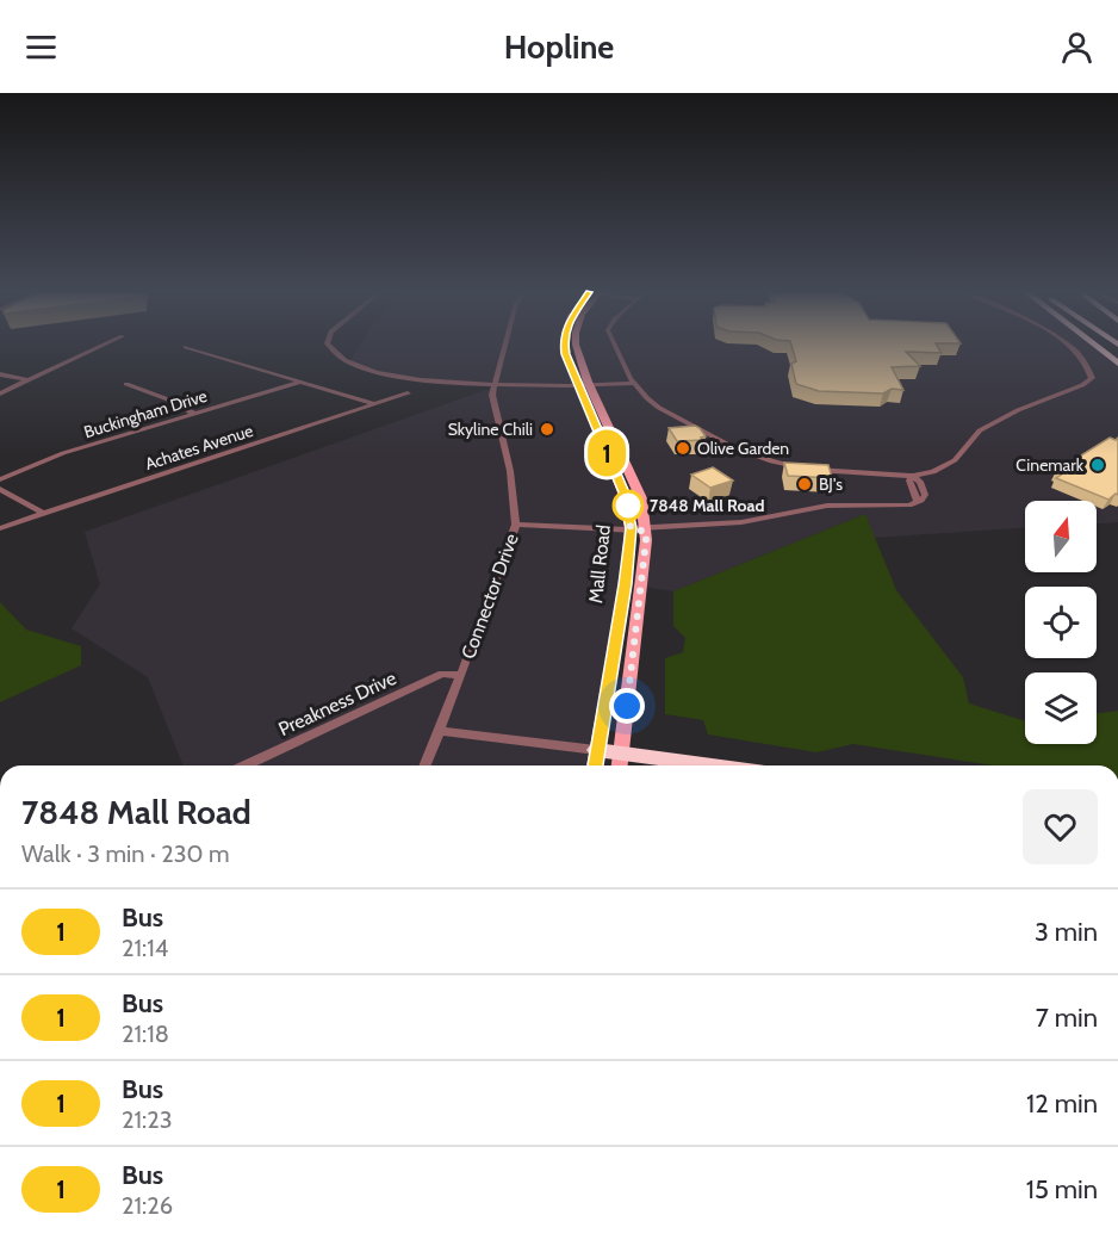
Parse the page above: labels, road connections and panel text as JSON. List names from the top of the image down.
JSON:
{
  "streets": {
    "main road": ["Mall Road"],
    "street": [
      "Buckingham Drive",
      "Achates Avenue",
      "Connector Drive",
      "Preakness Drive"
    ]
  },
  "crossings": [
    ["Connector Drive", "Preakness Drive"]
  ],
  "places": [
    "Skyline Chili",
    "Olive Garden",
    "Cinemark",
    "BJ's",
    "7848 Mall Road"
  ],
  "lines": ["bus line 1"],
  "north": "top",
  "page": {
    "header": "Hopline",
    "on_map": "1",
    "heading": ["7848 Mall Road", "Walk · 3 min · 230 m"],
    "list": [
      {
        "mark": "1",
        "name": "Bus",
        "note": "21:14",
        "value": "3 min"
      },
      {
        "mark": "1",
        "name": "Bus",
        "note": "21:18",
        "value": "7 min"
      },
      {
        "mark": "1",
        "name": "Bus",
        "note": "21:23",
        "value": "12 min"
      },
      {
        "mark": "1",
        "name": "Bus",
        "note": "21:26",
        "value": "15 min"
      }
    ]
  }
}
